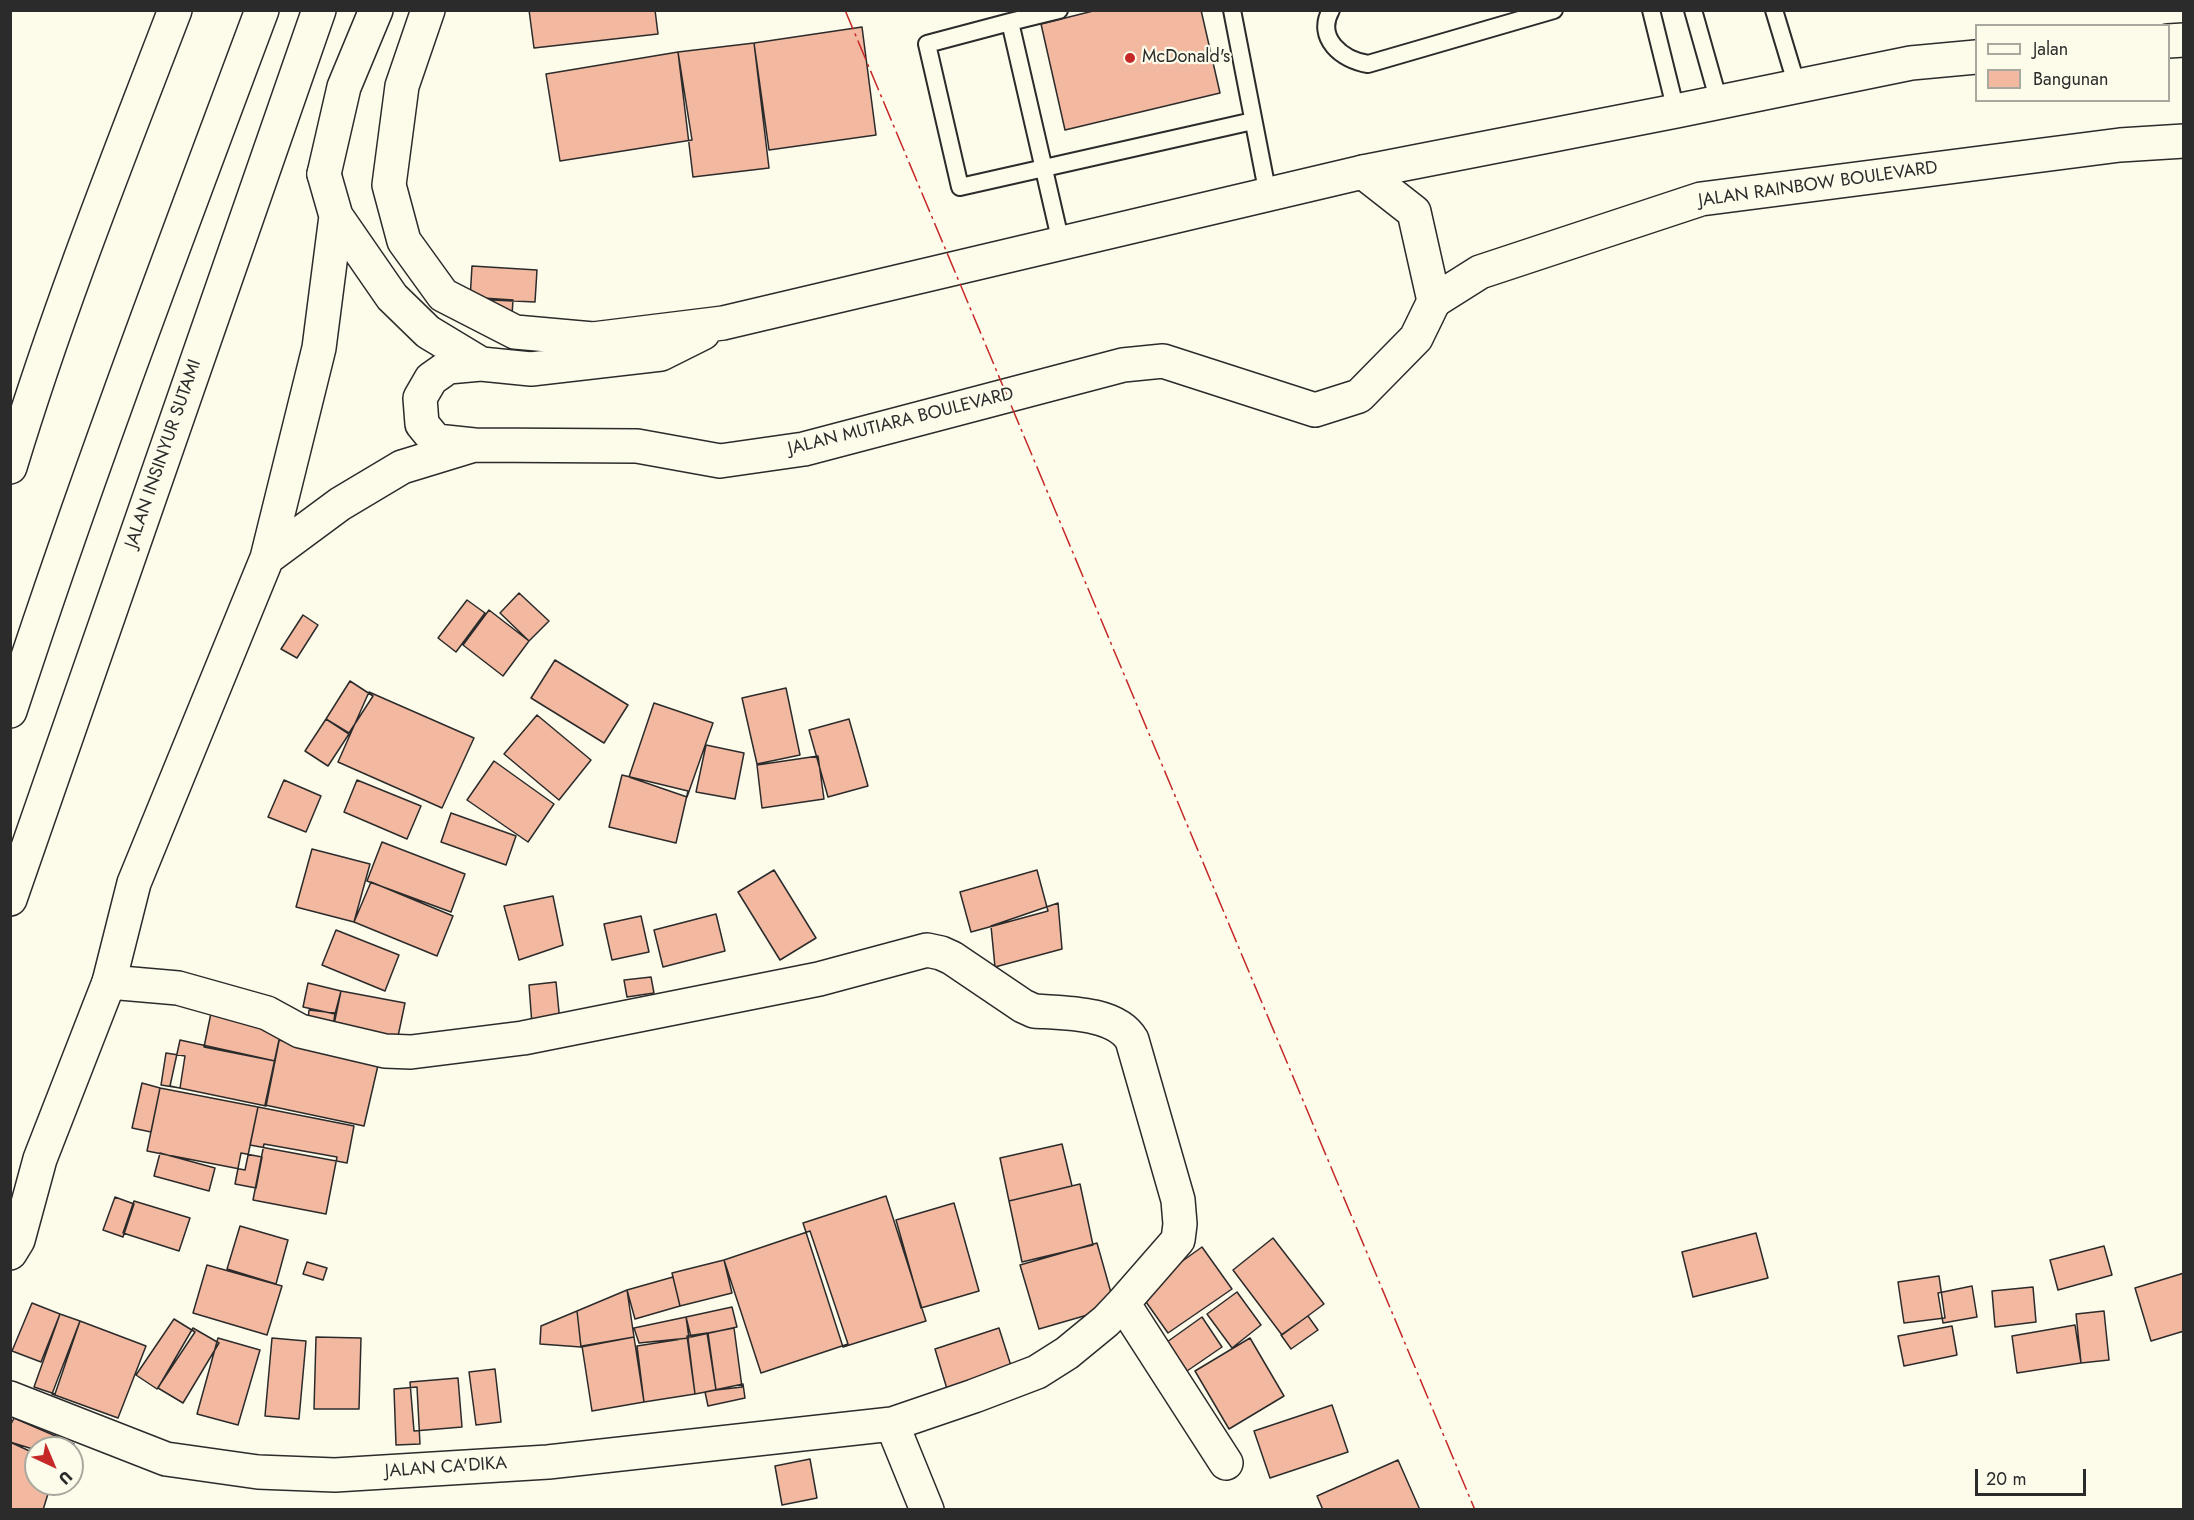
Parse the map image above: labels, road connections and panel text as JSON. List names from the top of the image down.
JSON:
{
  "streets": {
    "main road": [
      "JALAN RAINBOW BOULEVARD",
      "JALAN MUTIARA BOULEVARD",
      "JALAN INSINYUR SUTAMI",
      "JALAN CA'DIKA"
    ]
  },
  "crossings": [
    ["JALAN RAINBOW BOULEVARD", "JALAN MUTIARA BOULEVARD"]
  ],
  "places": ["McDonald's"],
  "legend": ["Jalan", "Bangunan"],
  "scale_bar": "20 m",
  "north": "bottom right"
}
